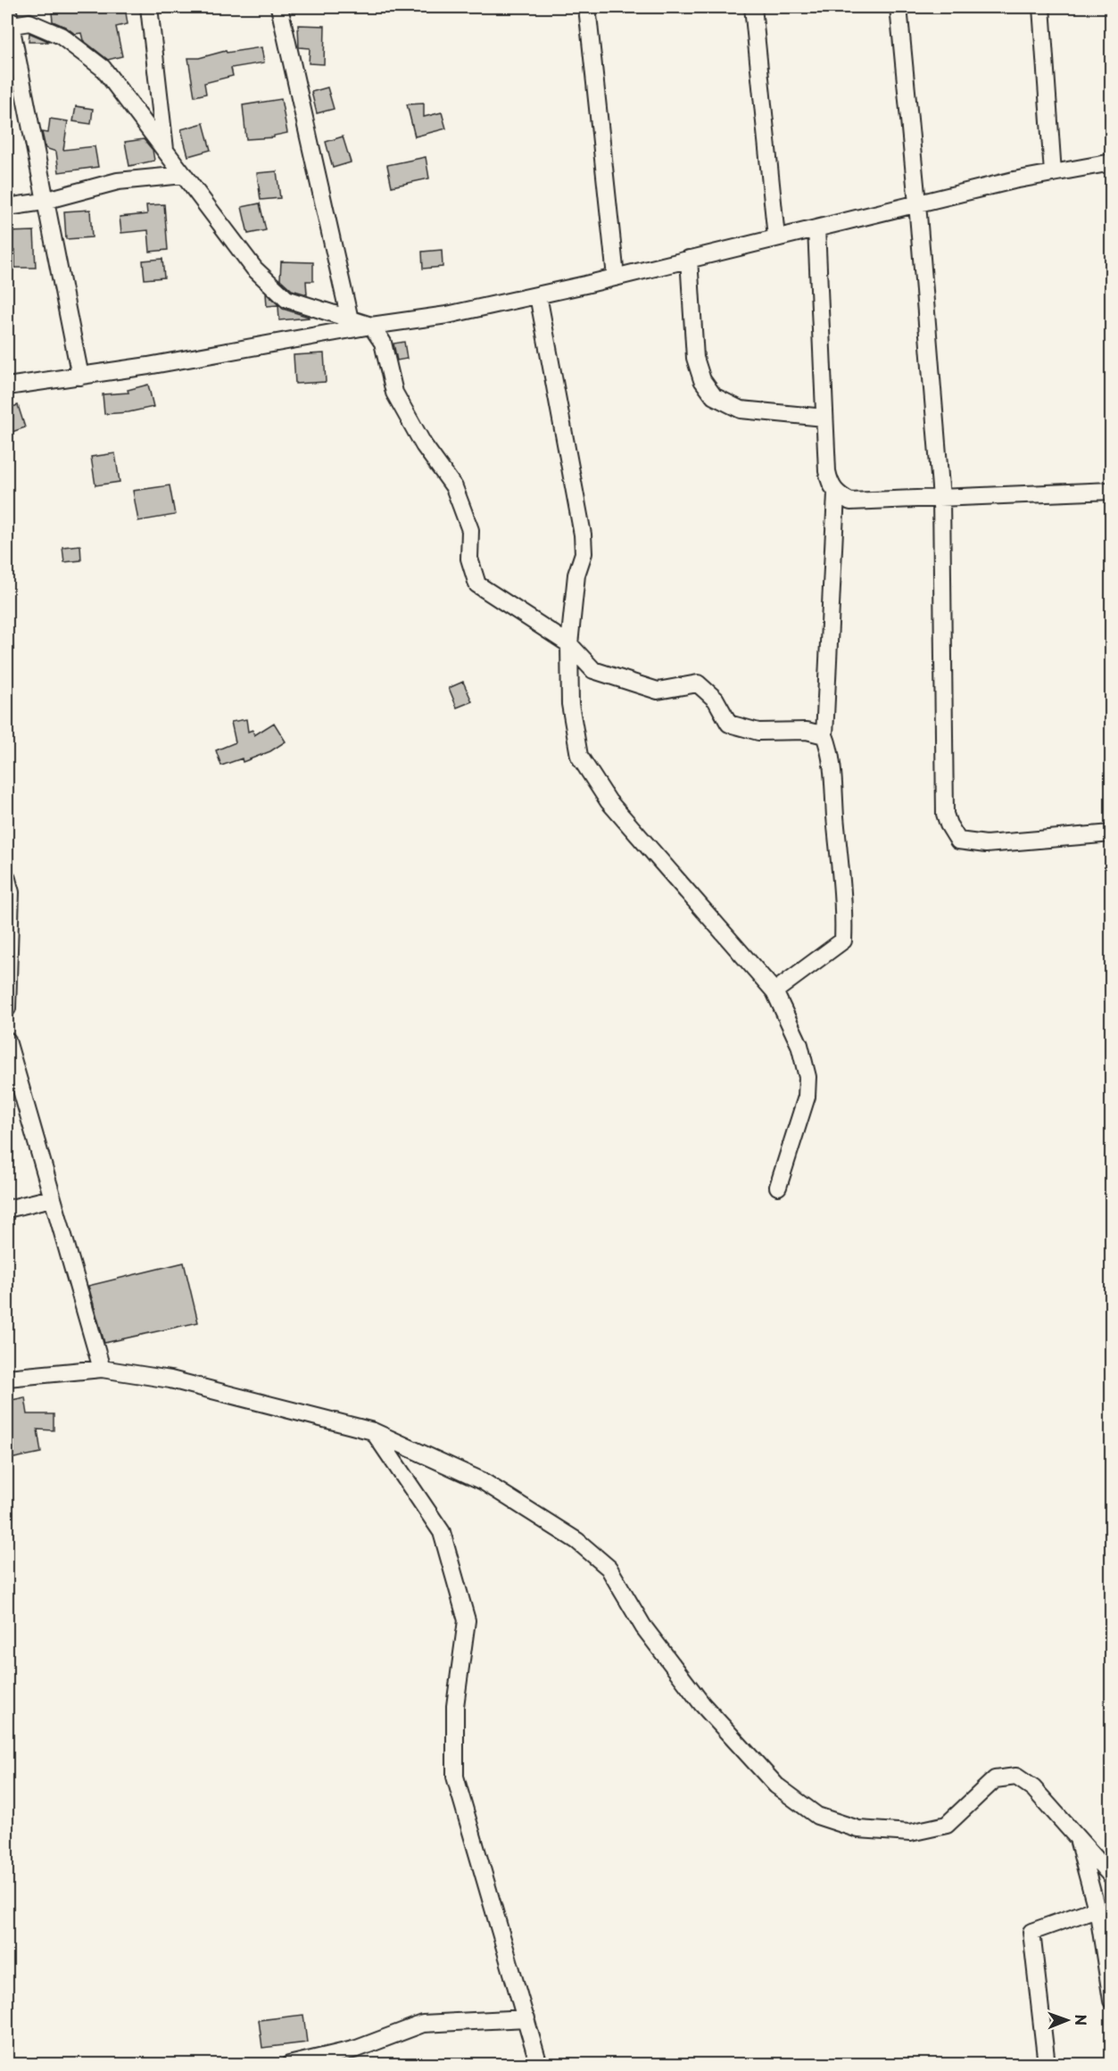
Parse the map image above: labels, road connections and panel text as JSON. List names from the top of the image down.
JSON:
{
  "north": "right"
}
